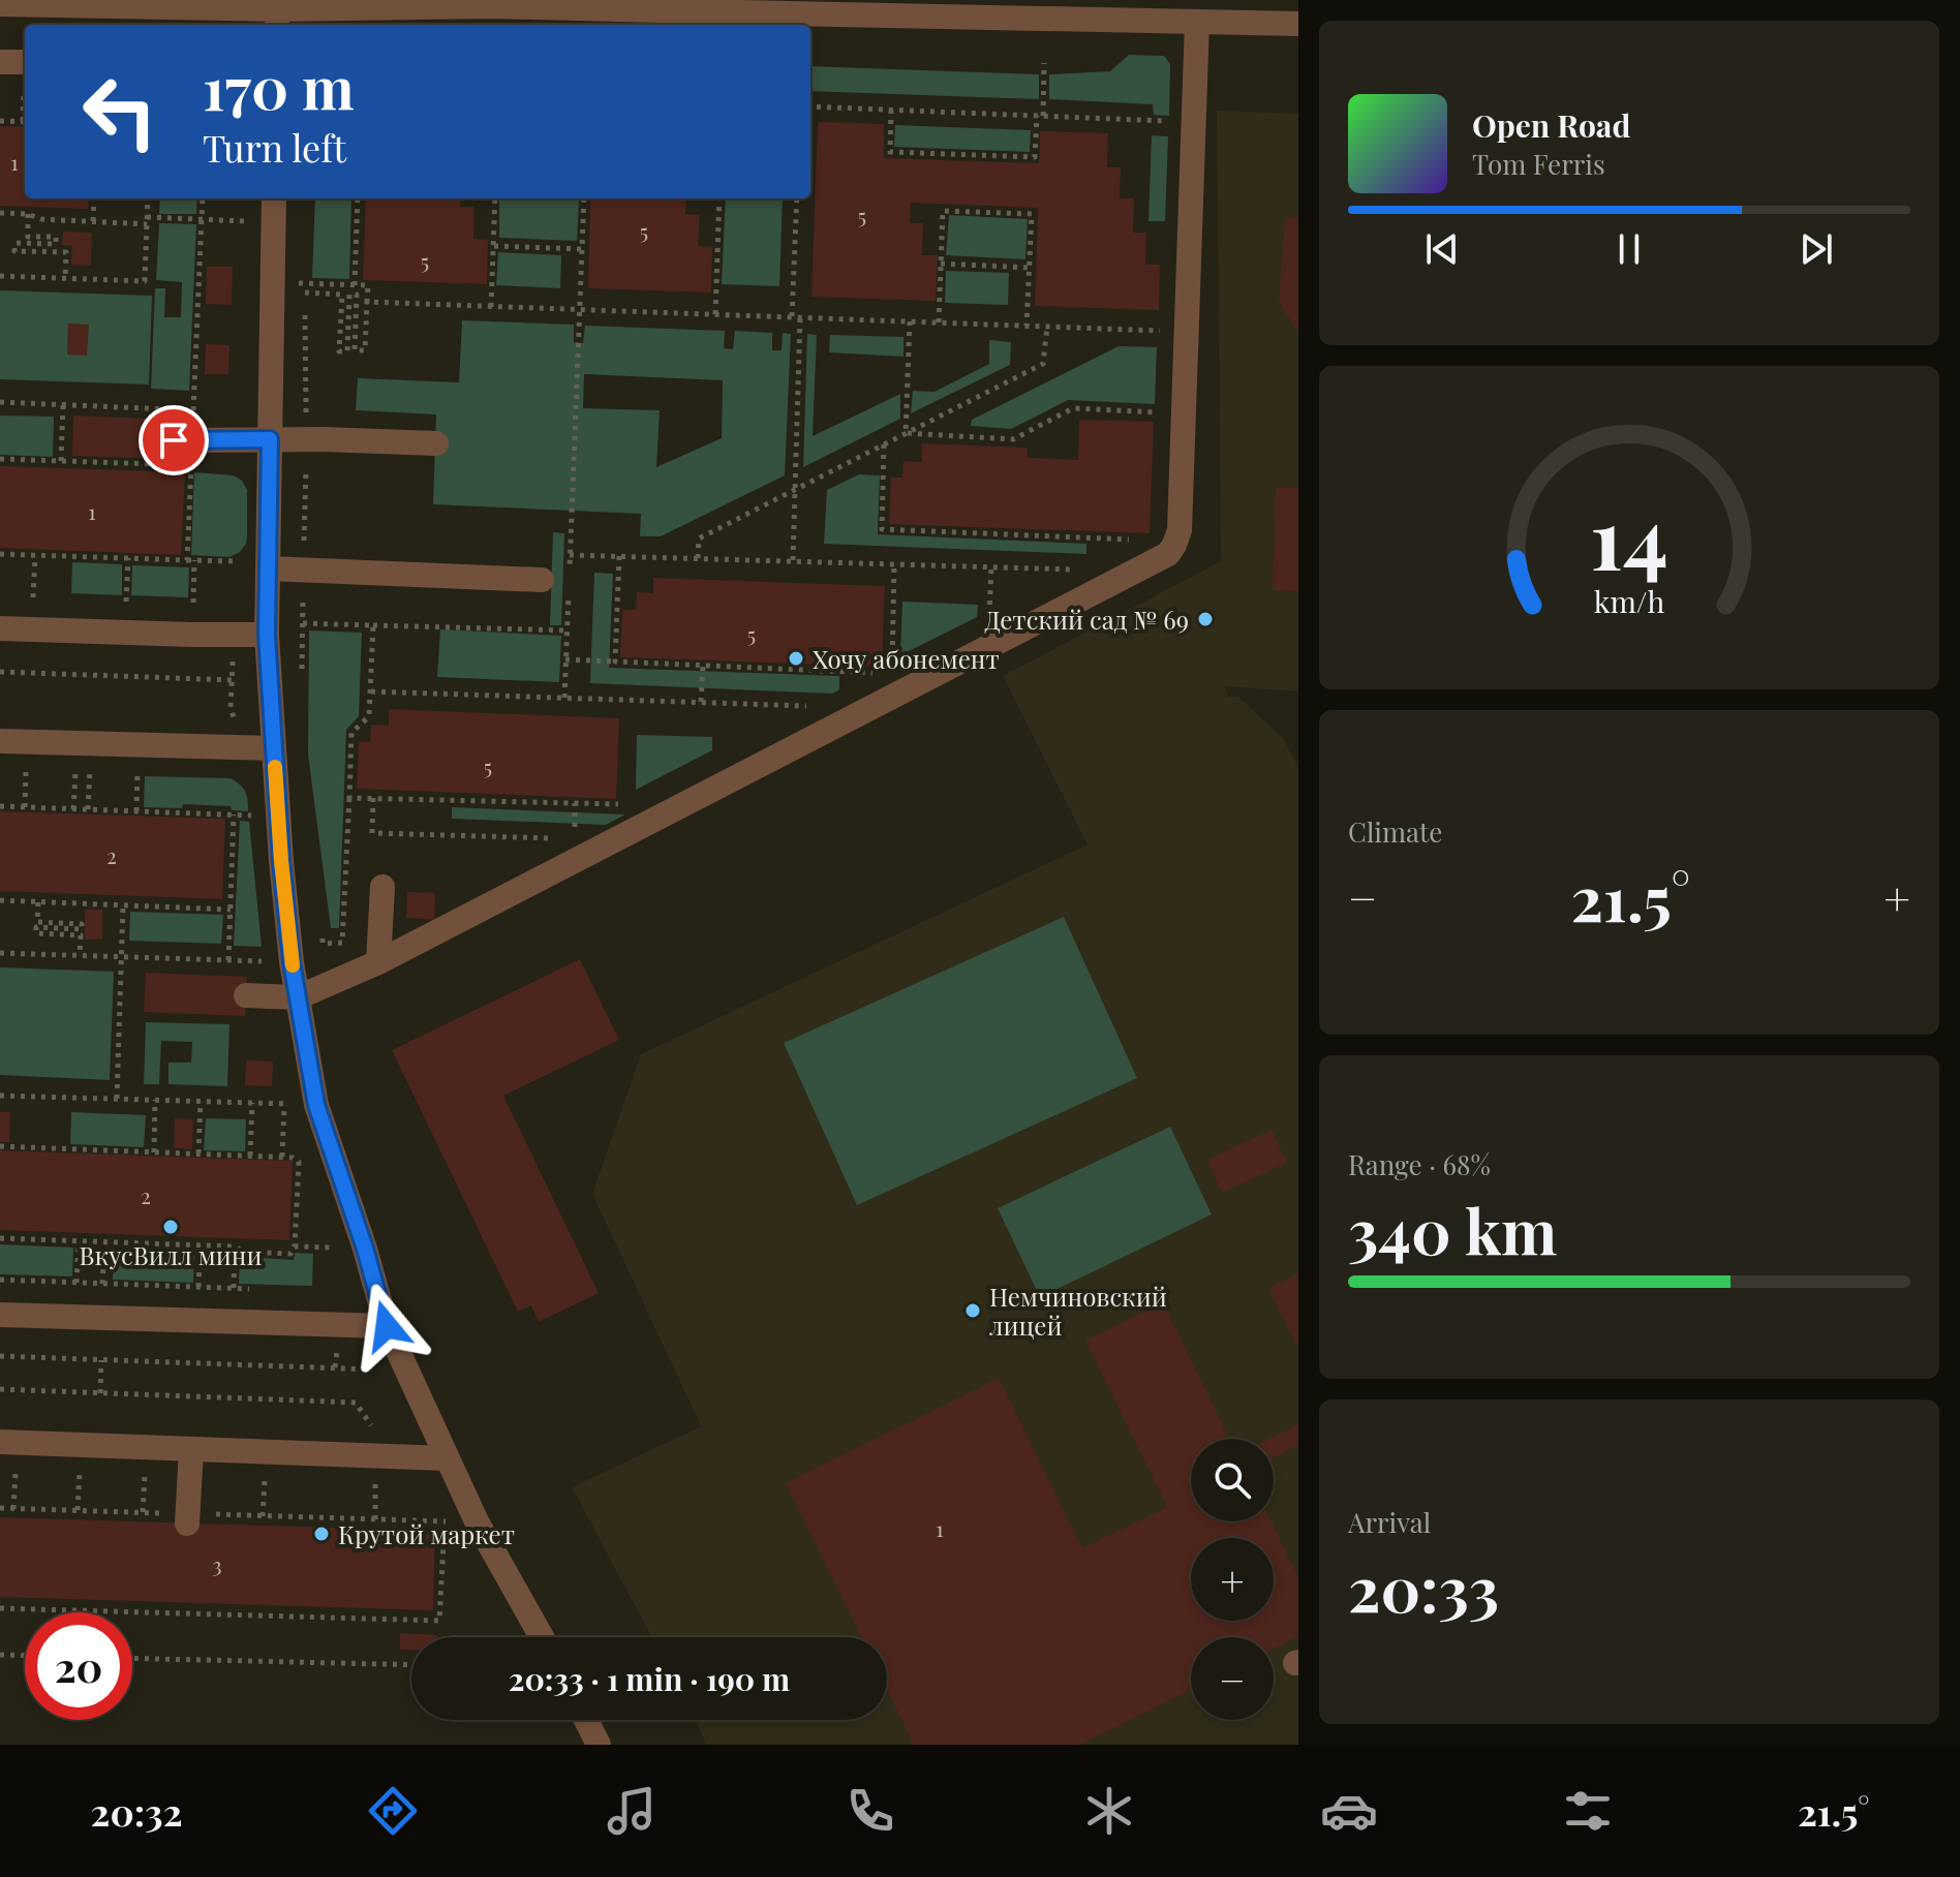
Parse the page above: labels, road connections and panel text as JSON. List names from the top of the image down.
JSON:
{
  "places": [
    "Детский сад № 69",
    "Хочу абонемент",
    "ВкусВилл мини",
    "Немчиновский лицей",
    "Крутой маркет"
  ],
  "house_numbers": [
    "1",
    "5",
    "5",
    "5",
    "1",
    "5",
    "5",
    "2",
    "2",
    "1",
    "3"
  ],
  "page": {
    "turn": ["170 m", "Turn left"],
    "song": ["Open Road", "Tom Ferris"],
    "tile": [
      "Climate",
      ["Range · 68%", "340 km"],
      ["Arrival", "20:33"]
    ],
    "heat": ["−", "21.5°", "+"],
    "map_buttons": ["+", "−"],
    "limit": "20",
    "trip": "20:33 · 1 min · 190 m",
    "tabs": ["20:32", "21.5°"],
    "gauge": ["14", "km/h"]
  }
}
